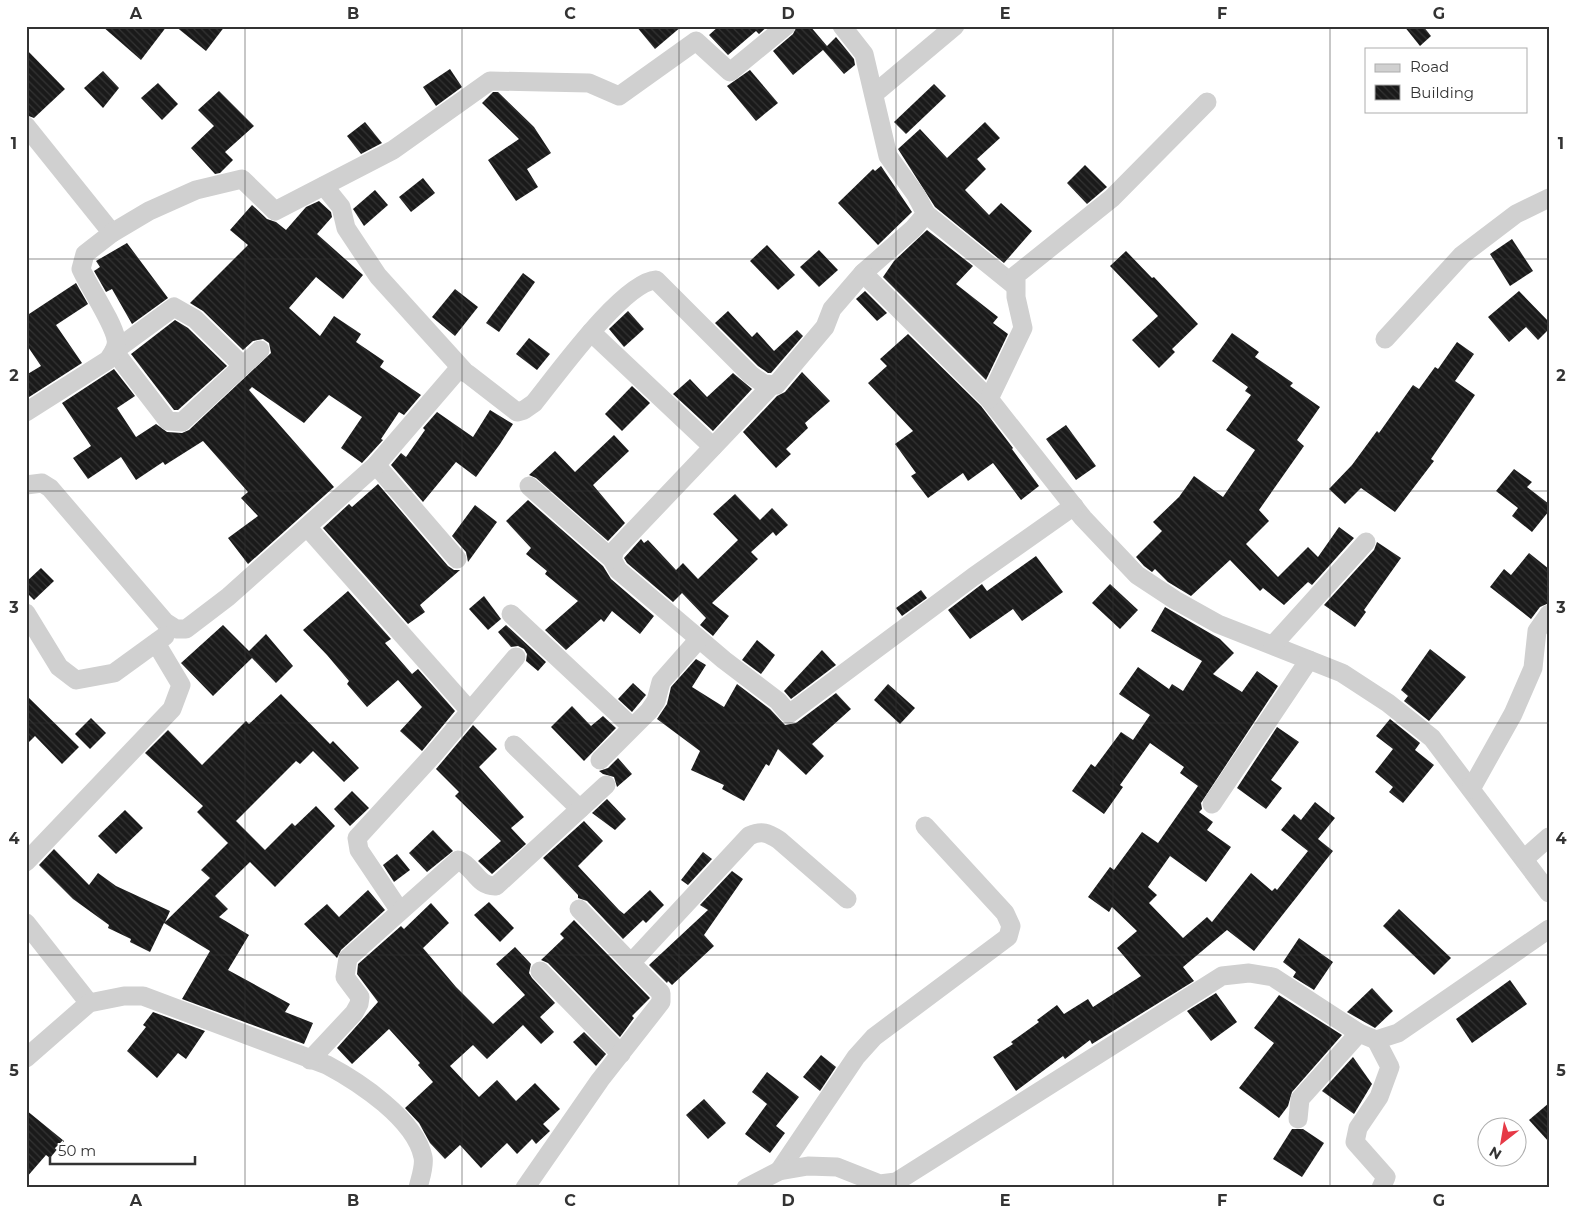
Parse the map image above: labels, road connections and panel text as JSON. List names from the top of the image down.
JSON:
{
  "legend": ["Road", "Building"],
  "scale_bar": "50 m",
  "north": "bottom left",
  "grid": {
    "columns": [
      "A",
      "B",
      "C",
      "D",
      "E",
      "F",
      "G"
    ],
    "rows": [
      "1",
      "2",
      "3",
      "4",
      "5"
    ]
  }
}
